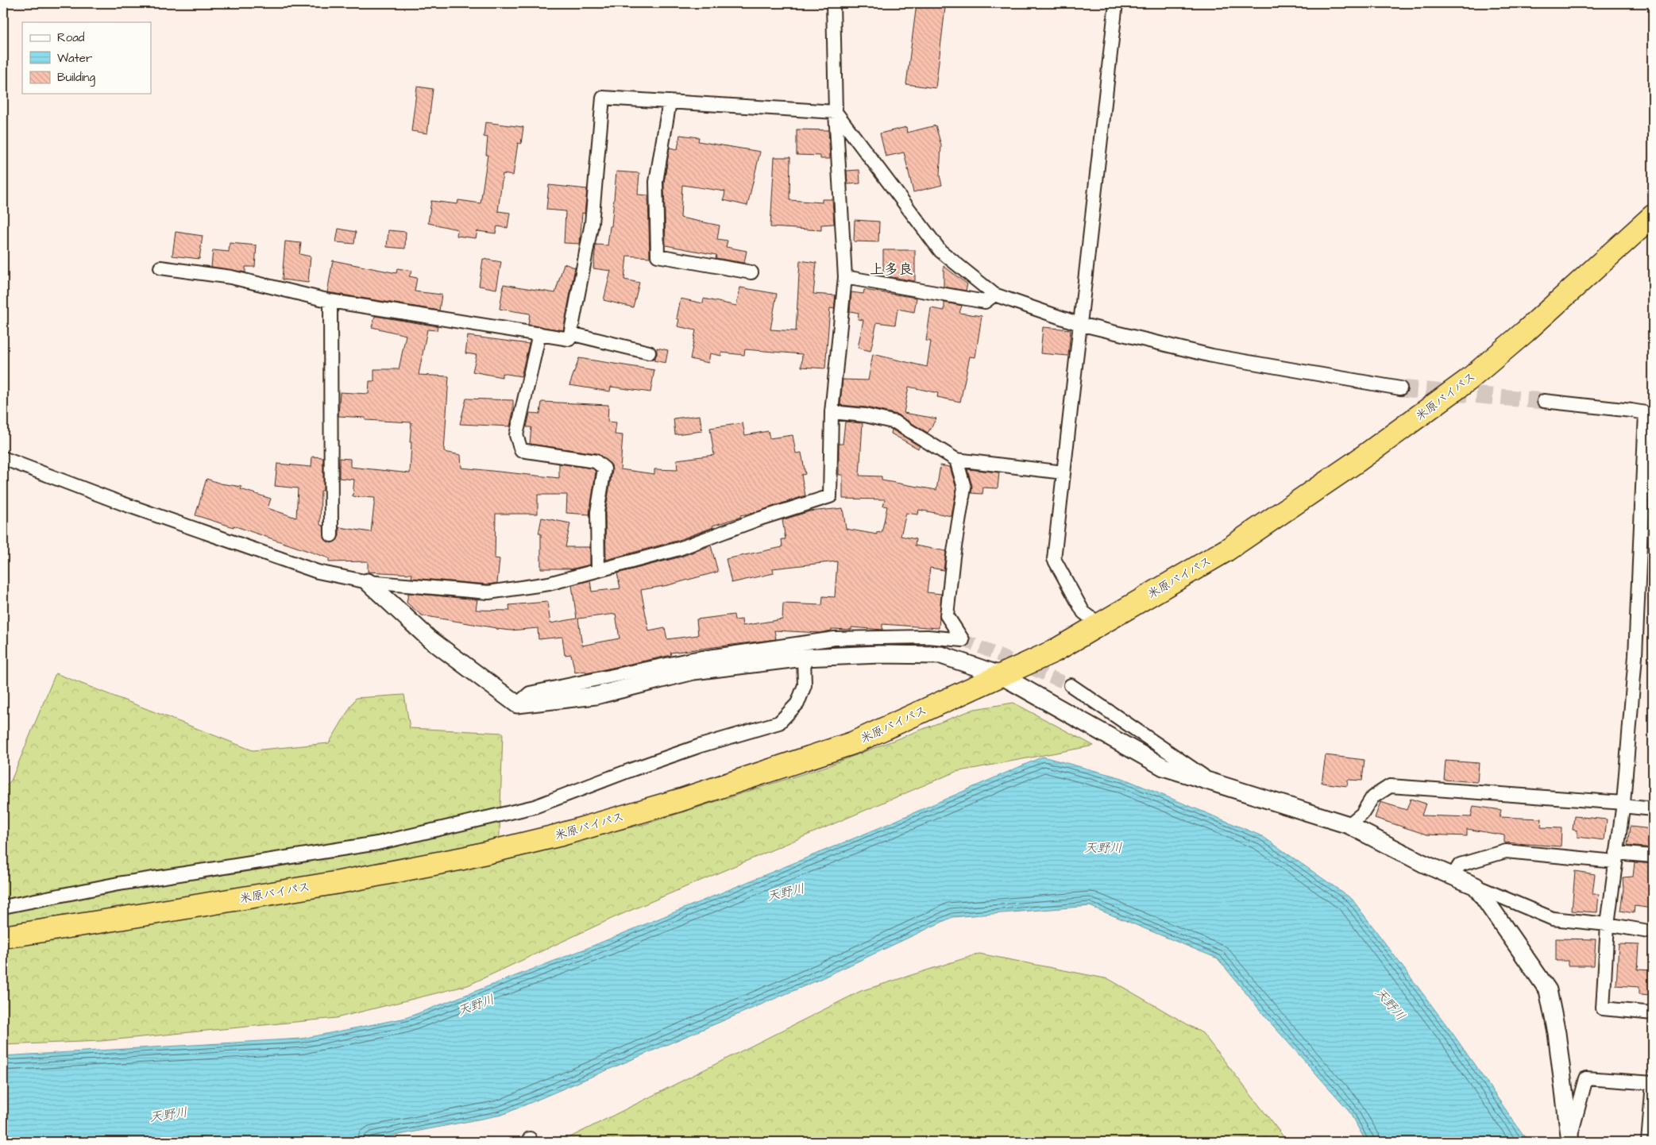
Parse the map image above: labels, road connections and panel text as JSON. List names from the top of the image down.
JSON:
{
  "streets": {
    "highway": ["米原バイパス"]
  },
  "districts": ["上多良"],
  "water": ["天野川"],
  "legend": ["Road", "Water", "Building"]
}
